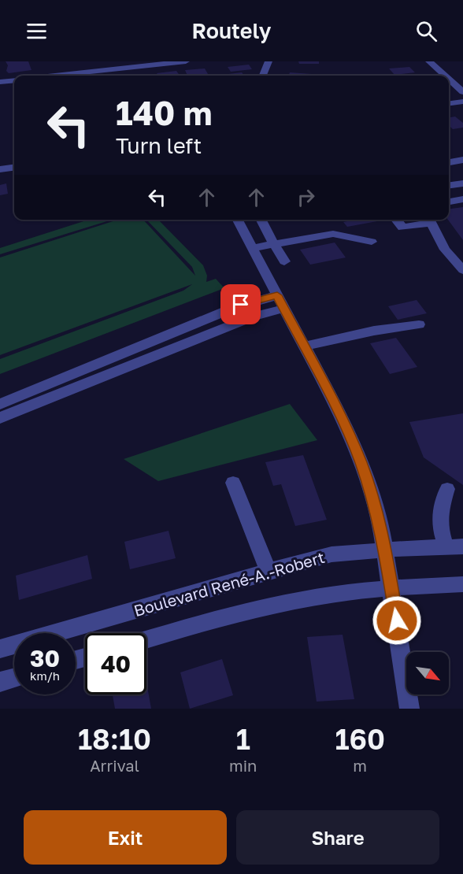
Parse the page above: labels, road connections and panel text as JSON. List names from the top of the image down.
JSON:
{
  "streets": {
    "street": ["Boulevard René-A.-Robert"]
  },
  "north": "bottom right",
  "page": {
    "header": "Routely",
    "turn": ["140 m", "Turn left"],
    "speed": "30 km/h",
    "limit": "40",
    "eta": [
      "18:10",
      "Arrival",
      "1",
      "min",
      "160",
      "m"
    ],
    "buttons": ["Exit", "Share"]
  }
}
